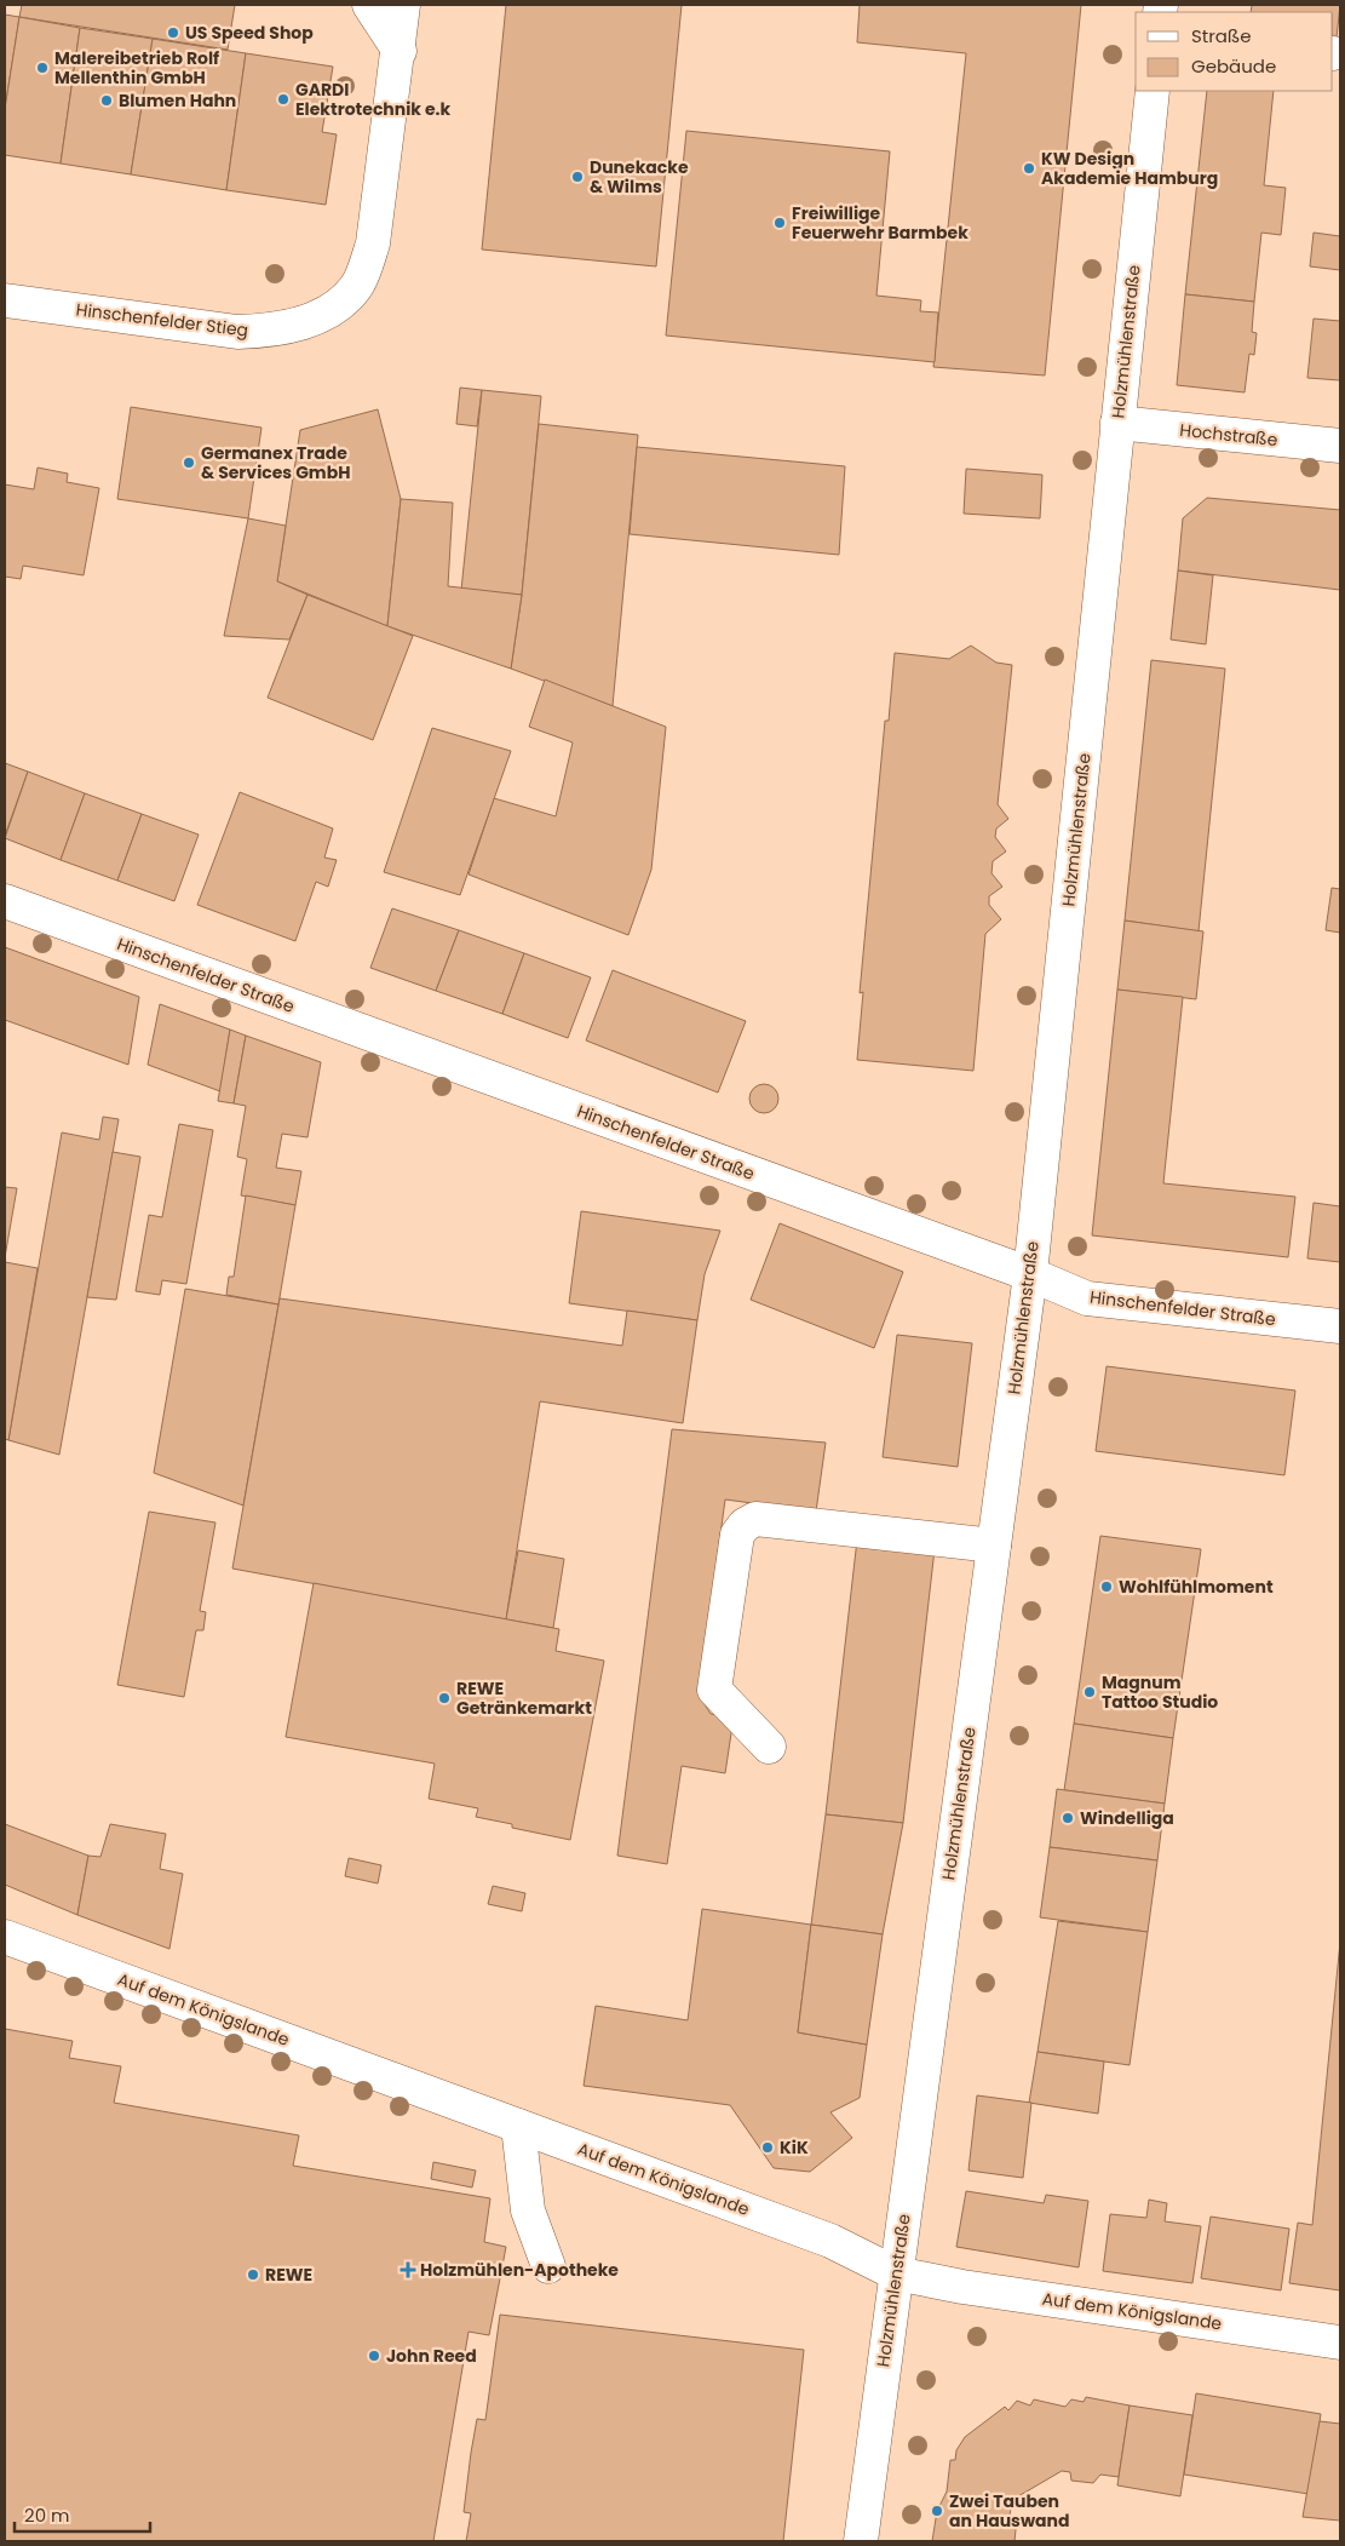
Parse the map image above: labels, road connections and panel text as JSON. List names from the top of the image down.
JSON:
{
  "streets": {
    "street": [
      "Hinschenfelder Stieg",
      "Holzmühlenstraße",
      "Hochstraße",
      "Hinschenfelder Straße",
      "Auf dem Königslande"
    ]
  },
  "crossings": [
    ["Holzmühlenstraße", "Hochstraße"],
    ["Holzmühlenstraße", "Hinschenfelder Straße"],
    ["Holzmühlenstraße", "Auf dem Königslande"]
  ],
  "places": {
    "other": [
      "US Speed Shop",
      "Malereibetrieb Rolf Mellenthin GmbH",
      "GARDI Elektrotechnik e.k",
      "Blumen Hahn",
      "KW Design Akademie Hamburg",
      "Dunekacke & Wilms",
      "Freiwillige Feuerwehr Barmbek",
      "Germanex Trade & Services GmbH",
      "Wohlfühlmoment",
      "Magnum Tattoo Studio",
      "REWE Getränkemarkt",
      "Windelliga",
      "KiK",
      "REWE",
      "John Reed",
      "Zwei Tauben an Hauswand"
    ],
    "health": ["Holzmühlen-Apotheke"]
  },
  "legend": ["Straße", "Gebäude"],
  "scale_bar": "20 m"
}
